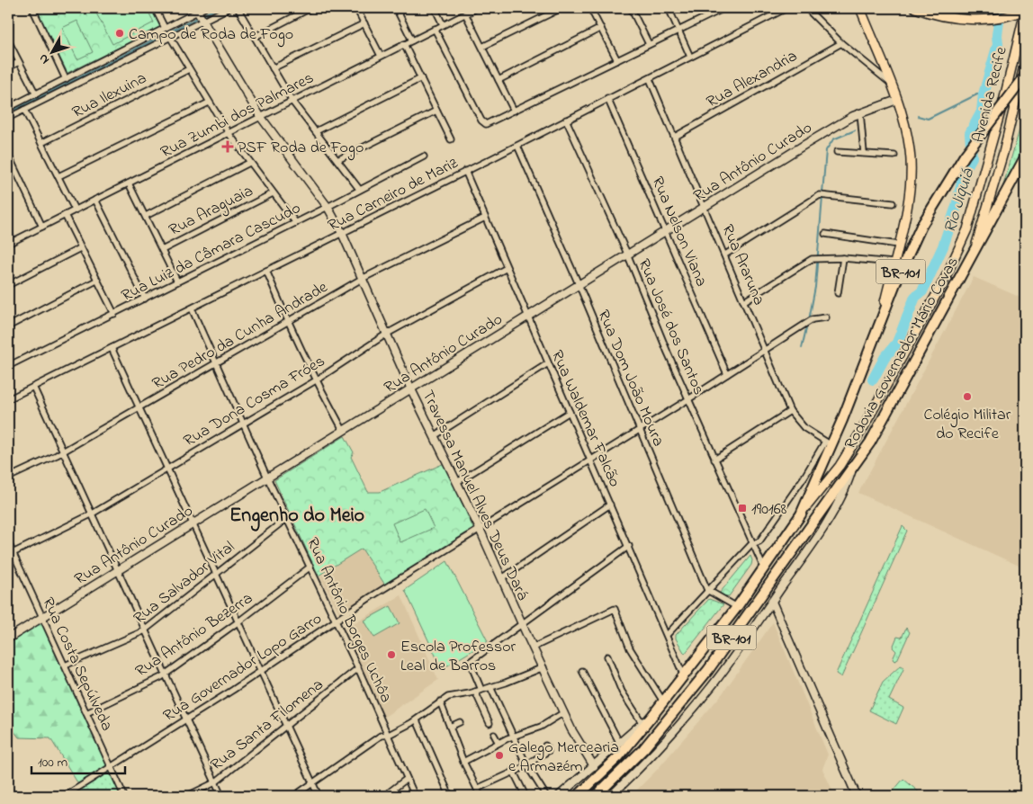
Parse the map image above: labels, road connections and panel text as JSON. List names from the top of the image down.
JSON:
{
  "streets": {
    "highway": ["BR-101", "Rodovia Governador Mário Covas"],
    "main road": ["Avenida Recife"],
    "street": [
      "Rua Alexandria",
      "Rua Ilexuina",
      "Rua Zumbi dos Palmares",
      "Rua Antônio Curado",
      "Rua Carneiro de Mariz",
      "Rua Araguaia",
      "Rua Nelson Viana",
      "Rua Luiz da Câmara Cascudo",
      "Rua Araruna",
      "Rua José dos Santos",
      "Rua Pedro da Cunha Andrade",
      "Rua Dom João Moura",
      "Rua Dona Cosma Fróes",
      "Rua Waldemar Falcão",
      "Travessa Manuel Alves Deus Dará",
      "Rua Salvador Vital",
      "Rua Antônio Borges Uchôa",
      "Rua Antônio Bezerra",
      "Rua Costa Sepúlveda",
      "Rua Governador Lopo Garro",
      "Rua Santa Filomena"
    ]
  },
  "crossings": [
    ["Rua Alexandria", "Rua Araruna"],
    ["Avenida Recife", "BR-101"],
    ["Avenida Recife", "Rodovia Governador Mário Covas"],
    ["Rua Zumbi dos Palmares", "Travessa Manuel Alves Deus Dará"],
    ["Rua Antônio Curado", "Rua Nelson Viana"],
    ["Rua Antônio Curado", "Rua Araruna"],
    ["Rua Antônio Curado", "Rua José dos Santos"],
    ["Rua Antônio Curado", "Rua Dom João Moura"],
    ["Rua Antônio Curado", "Rua Waldemar Falcão"],
    ["Rua Antônio Curado", "Travessa Manuel Alves Deus Dará"],
    ["Rua Antônio Curado", "Rua Antônio Borges Uchôa"],
    ["Rua Antônio Curado", "Rua Costa Sepúlveda"],
    ["Rua Carneiro de Mariz", "Rua Nelson Viana"],
    ["Rua Carneiro de Mariz", "Rua Araruna"],
    ["Rua Carneiro de Mariz", "Rua José dos Santos"],
    ["Rua Carneiro de Mariz", "Rua Dom João Moura"],
    ["Rua Carneiro de Mariz", "Rua Waldemar Falcão"],
    ["Rua Carneiro de Mariz", "Travessa Manuel Alves Deus Dará"],
    ["Rua Carneiro de Mariz", "Rua Antônio Borges Uchôa"],
    ["Rua Nelson Viana", "Rua Governador Lopo Garro"],
    ["Rua Luiz da Câmara Cascudo", "Travessa Manuel Alves Deus Dará"],
    ["Rua Araruna", "BR-101"],
    ["Rua Araruna", "Rua Governador Lopo Garro"],
    ["BR-101", "Rua José dos Santos"],
    ["BR-101", "Rodovia Governador Mário Covas"],
    ["BR-101", "Rua Waldemar Falcão"],
    ["Rua José dos Santos", "Rua Governador Lopo Garro"],
    ["Rua Pedro da Cunha Andrade", "Rua Waldemar Falcão"],
    ["Rua Pedro da Cunha Andrade", "Travessa Manuel Alves Deus Dará"],
    ["Rua Pedro da Cunha Andrade", "Rua Antônio Borges Uchôa"],
    ["Rua Dom João Moura", "Rua Governador Lopo Garro"],
    ["Rua Dona Cosma Fróes", "Rua Waldemar Falcão"],
    ["Rua Dona Cosma Fróes", "Travessa Manuel Alves Deus Dará"],
    ["Rua Dona Cosma Fróes", "Rua Antônio Borges Uchôa"],
    ["Rua Dona Cosma Fróes", "Rua Costa Sepúlveda"],
    ["Rua Waldemar Falcão", "Rua Governador Lopo Garro"],
    ["Travessa Manuel Alves Deus Dará", "Rua Governador Lopo Garro"],
    ["Rua Salvador Vital", "Rua Antônio Borges Uchôa"],
    ["Rua Salvador Vital", "Rua Costa Sepúlveda"],
    ["Rua Antônio Borges Uchôa", "Rua Antônio Bezerra"],
    ["Rua Antônio Borges Uchôa", "Rua Governador Lopo Garro"],
    ["Rua Antônio Borges Uchôa", "Rua Santa Filomena"],
    ["Rua Antônio Bezerra", "Rua Costa Sepúlveda"],
    ["Rua Costa Sepúlveda", "Rua Governador Lopo Garro"]
  ],
  "districts": ["Engenho do Meio"],
  "water": ["Rio Jiquiá"],
  "places": {
    "other": [
      "Campo de Roda de Fogo",
      "Colégio Militar do Recife",
      "Escola Professor Leal de Barros",
      "Galego Mercearia e Armazém"
    ],
    "health": ["PSF Roda de Fogo"],
    "transit": ["190168"]
  },
  "scale_bar": "100 m",
  "north": "bottom left"
}
